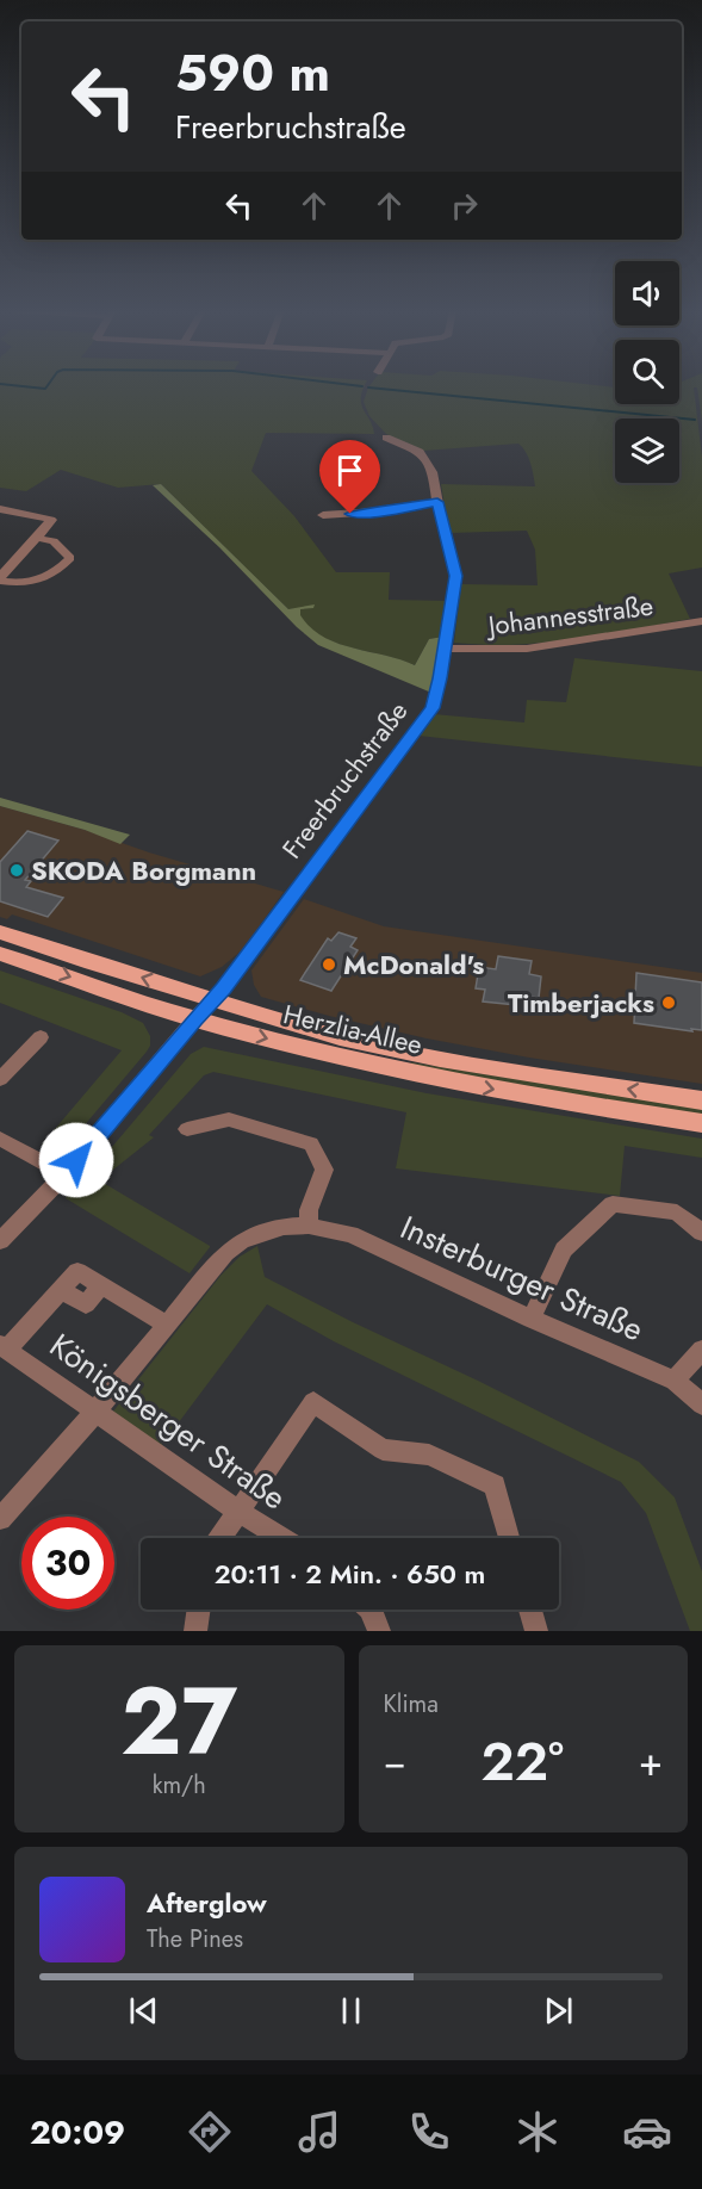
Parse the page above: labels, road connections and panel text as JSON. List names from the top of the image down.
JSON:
{
  "streets": {
    "main road": ["Herzlia-Allee"],
    "street": [
      "Johannesstraße",
      "Freerbruchstraße",
      "Insterburger Straße",
      "Königsberger Straße"
    ]
  },
  "crossings": [
    ["Johannesstraße", "Freerbruchstraße"],
    ["Freerbruchstraße", "Herzlia-Allee"],
    ["Insterburger Straße", "Königsberger Straße"]
  ],
  "places": ["SKODA Borgmann", "McDonald's", "Timberjacks"],
  "page": {
    "turn": ["590 m", "Freerbruchstraße"],
    "limit": "30",
    "trip": "20:11 · 2 Min. · 650 m",
    "tile": [
      ["27", "km/h"],
      "Klima"
    ],
    "heat": ["−", "22°", "+"],
    "song": ["Afterglow", "The Pines"],
    "tabs": "20:09"
  }
}
